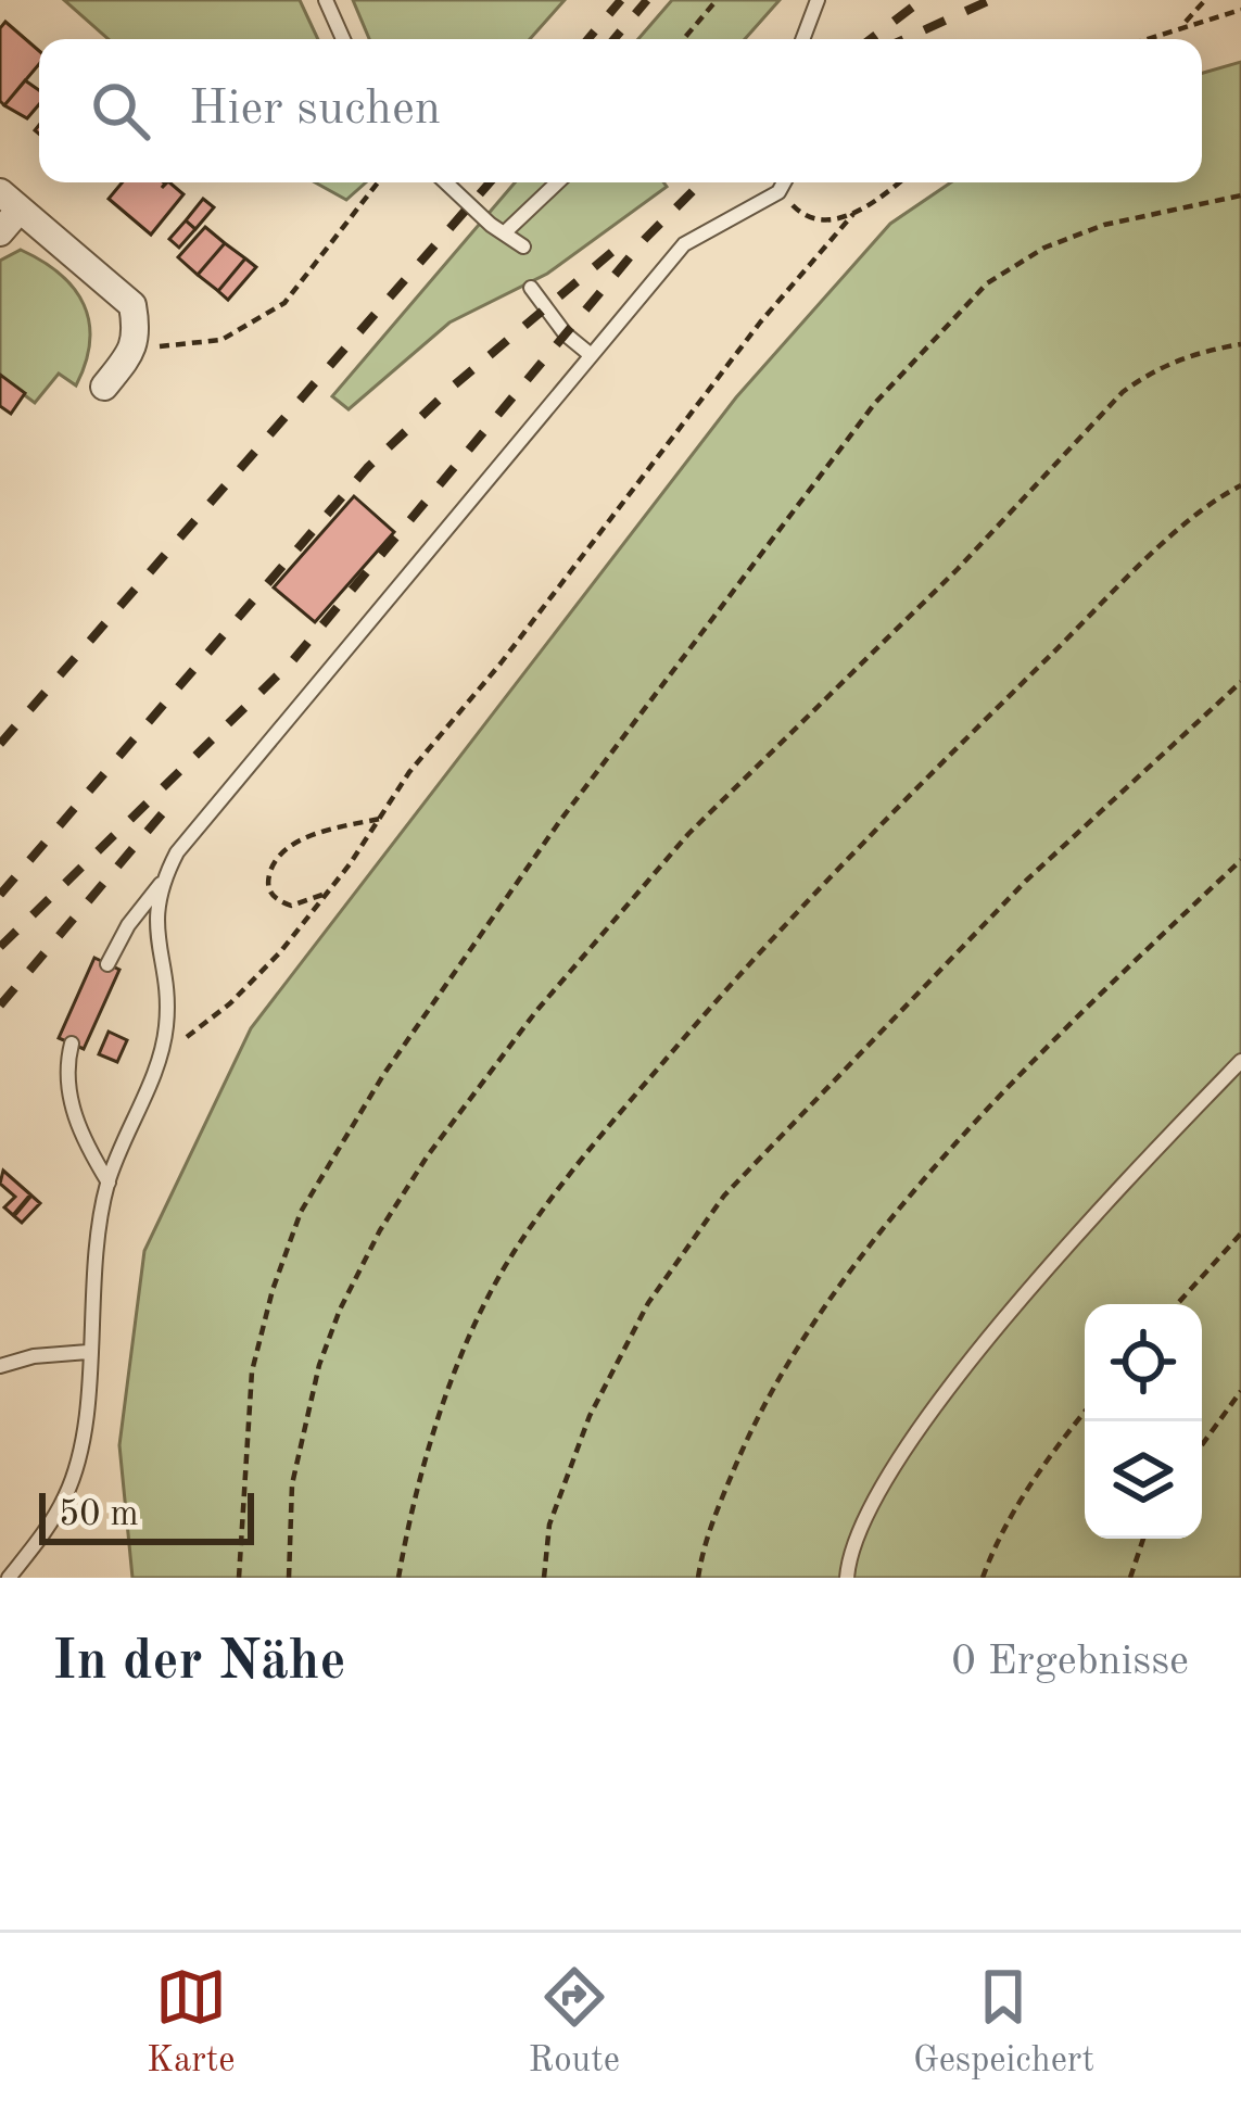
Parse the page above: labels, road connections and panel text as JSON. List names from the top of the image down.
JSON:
{
  "scale_bar": "50 m",
  "page": {
    "search": "Hier suchen",
    "scale": "50 m",
    "heading": ["In der Nähe", "0 Ergebnisse"],
    "nav": ["Karte", "Route", "Gespeichert"]
  }
}
